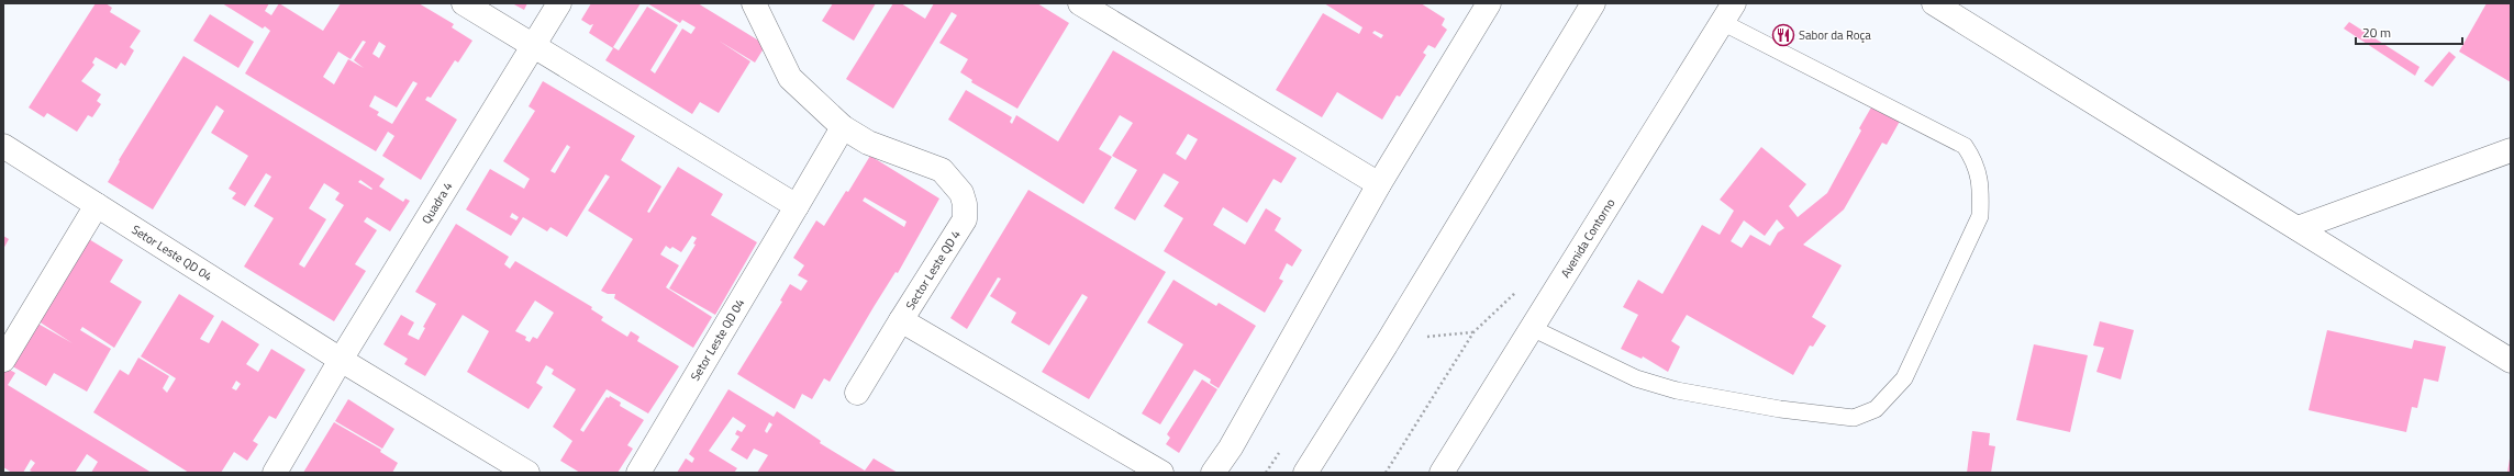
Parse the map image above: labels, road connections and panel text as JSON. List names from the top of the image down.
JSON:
{
  "streets": {
    "street": [
      "Quadra 4",
      "Avenida Contorno",
      "Setor Leste QD 04",
      "Sector Leste QD 4"
    ]
  },
  "crossings": [
    ["Quadra 4", "Setor Leste QD 04"],
    ["Setor Leste QD 04", "Sector Leste QD 4"]
  ],
  "places": {
    "restaurant": ["Sabor da Roça"]
  },
  "scale_bar": "20 m"
}
